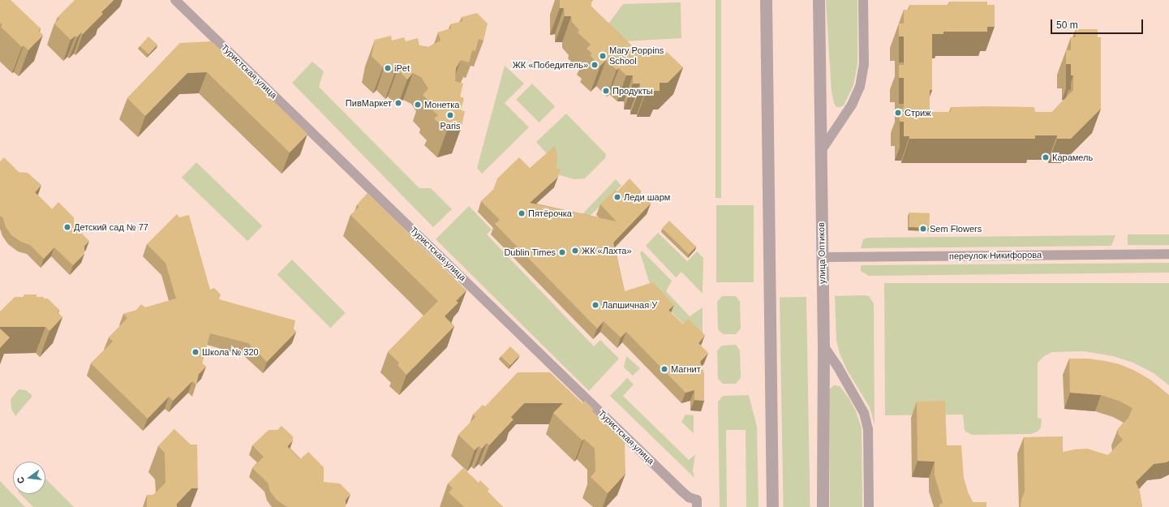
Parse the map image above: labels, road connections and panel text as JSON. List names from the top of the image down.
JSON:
{
  "streets": {
    "street": ["Туристская улица", "улица Оптиков", "переулок Никифорова"]
  },
  "crossings": [
    ["улица Оптиков", "переулок Никифорова"]
  ],
  "places": [
    "Mary Poppins School",
    "ЖК «Победитель»",
    "iРet",
    "Продукты",
    "ПивМаркет",
    "Монетка",
    "Стриж",
    "Paris",
    "Карамель",
    "Леди шарм",
    "Пятёрочка",
    "Детский сад № 77",
    "Sem Flowers",
    "ЖК «Лахта»",
    "Dublin Times",
    "Лапшичная У",
    "Школа № 320",
    "Магнит"
  ],
  "scale_bar": "50 m",
  "north": "left"
}
